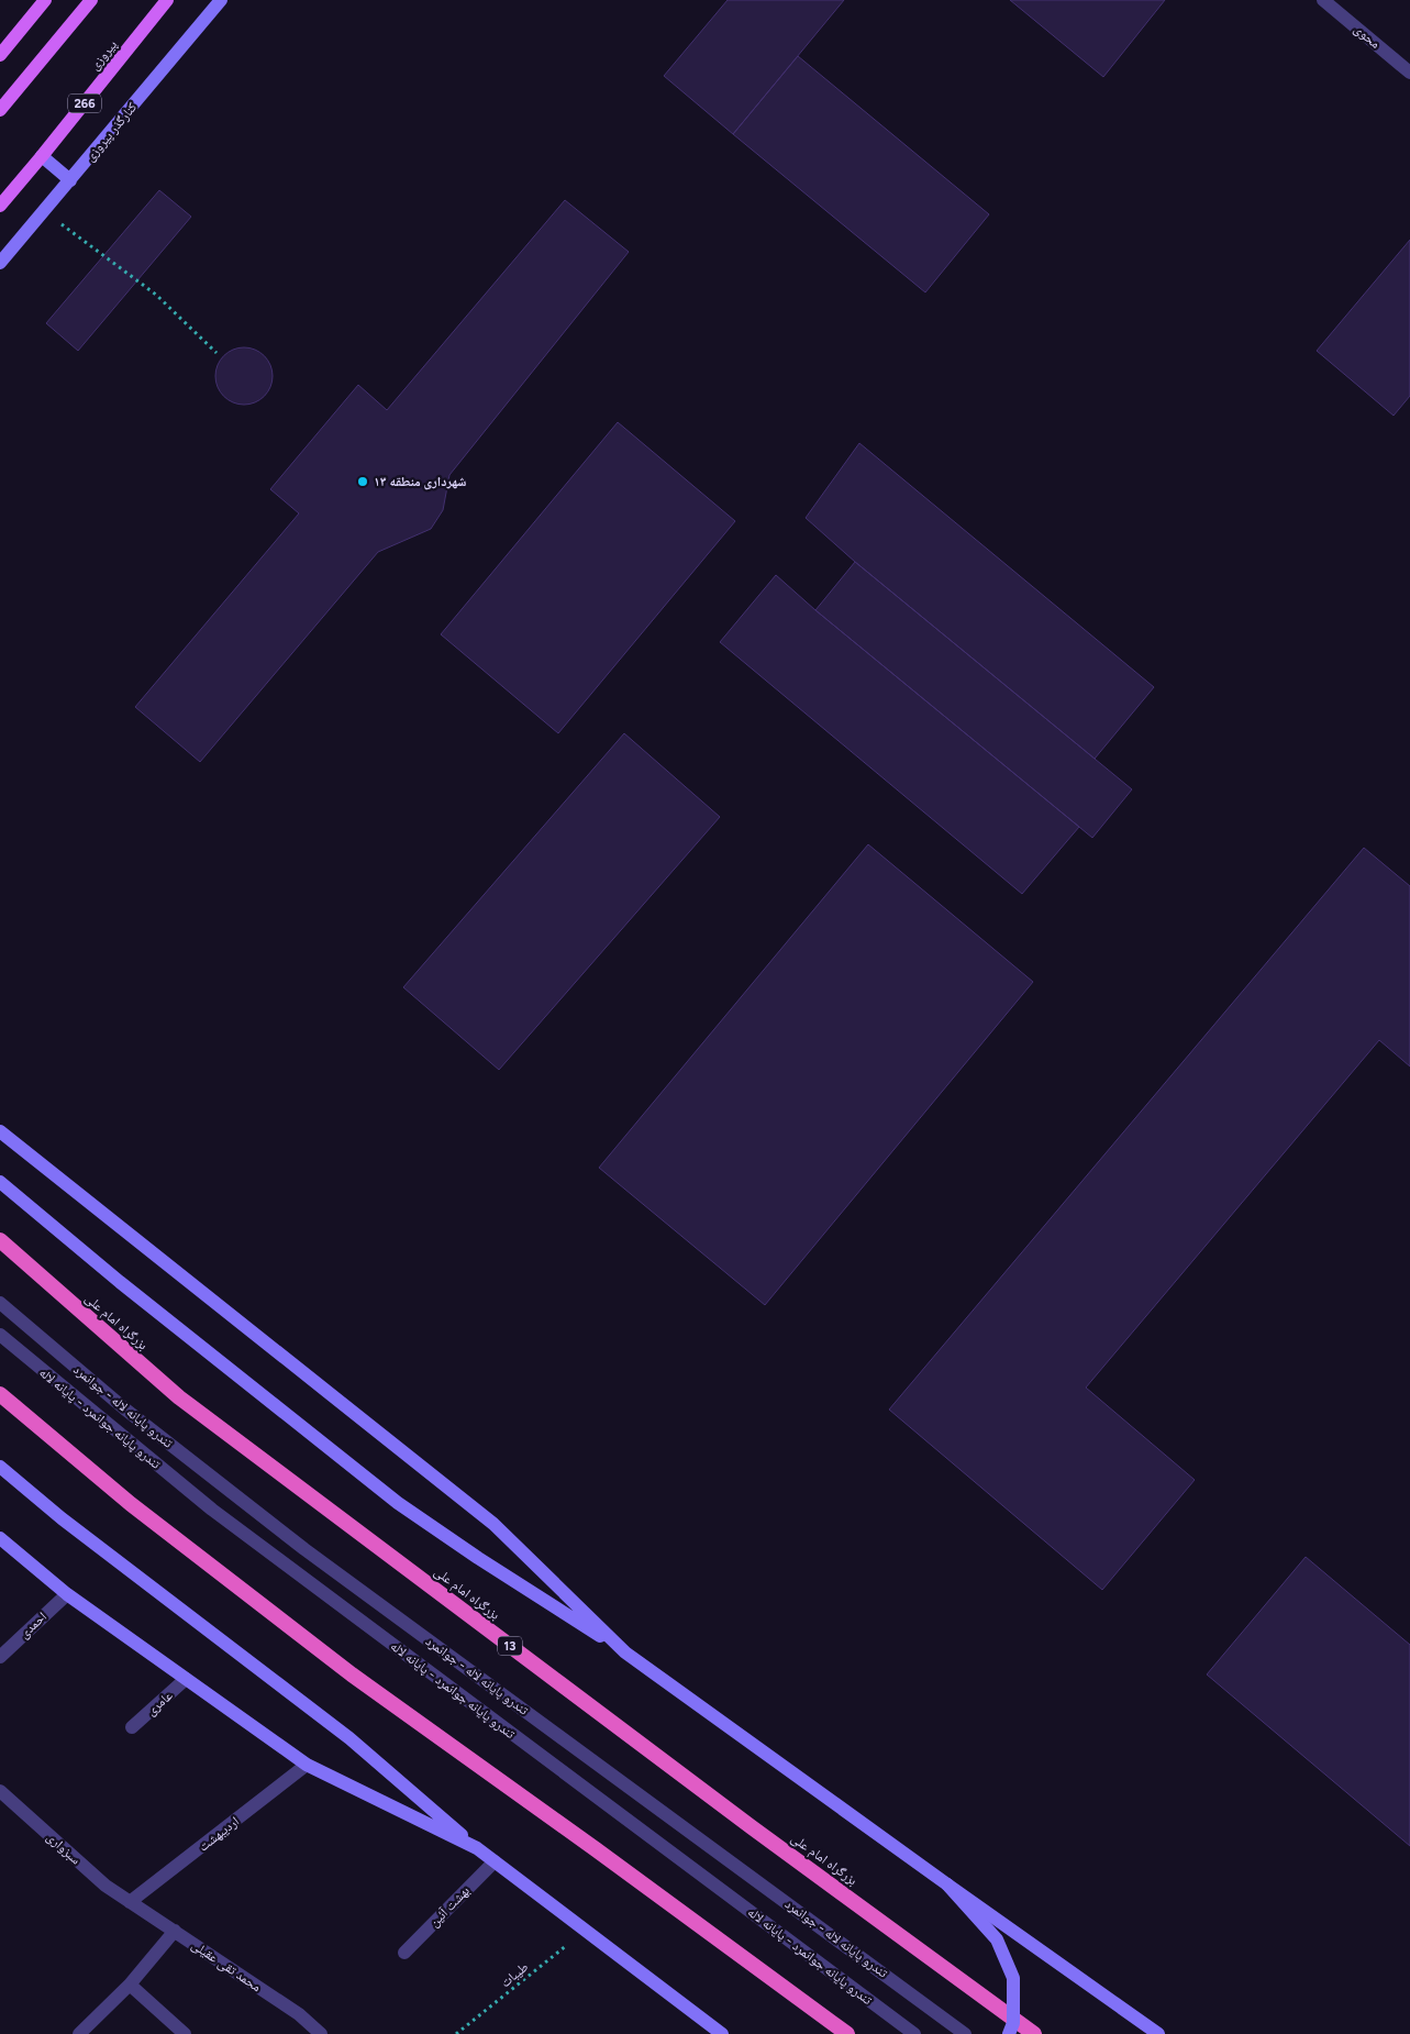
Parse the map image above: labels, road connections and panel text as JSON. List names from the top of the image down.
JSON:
{
  "streets": {
    "highway": ["بزرگراه امام علی", "13"],
    "main road": ["پیروزی", "266", "کنارگذر پیروزی"],
    "street": [
      "محوی",
      "تندرو پایانه لاله - جوانمرد",
      "تندرو پایانه جوانمرد - پایانه لاله",
      "احمدی",
      "عامری",
      "اردیبهشت",
      "سبزواری",
      "بهشت آئین",
      "محمد تقی عقیلی"
    ],
    "path": ["طیبات"]
  },
  "crossings": [
    ["اردیبهشت", "سبزواری"],
    ["اردیبهشت", "محمد تقی عقیلی"],
    ["سبزواری", "محمد تقی عقیلی"]
  ],
  "places": ["شهرداری منطقه ۱۳"]
}
